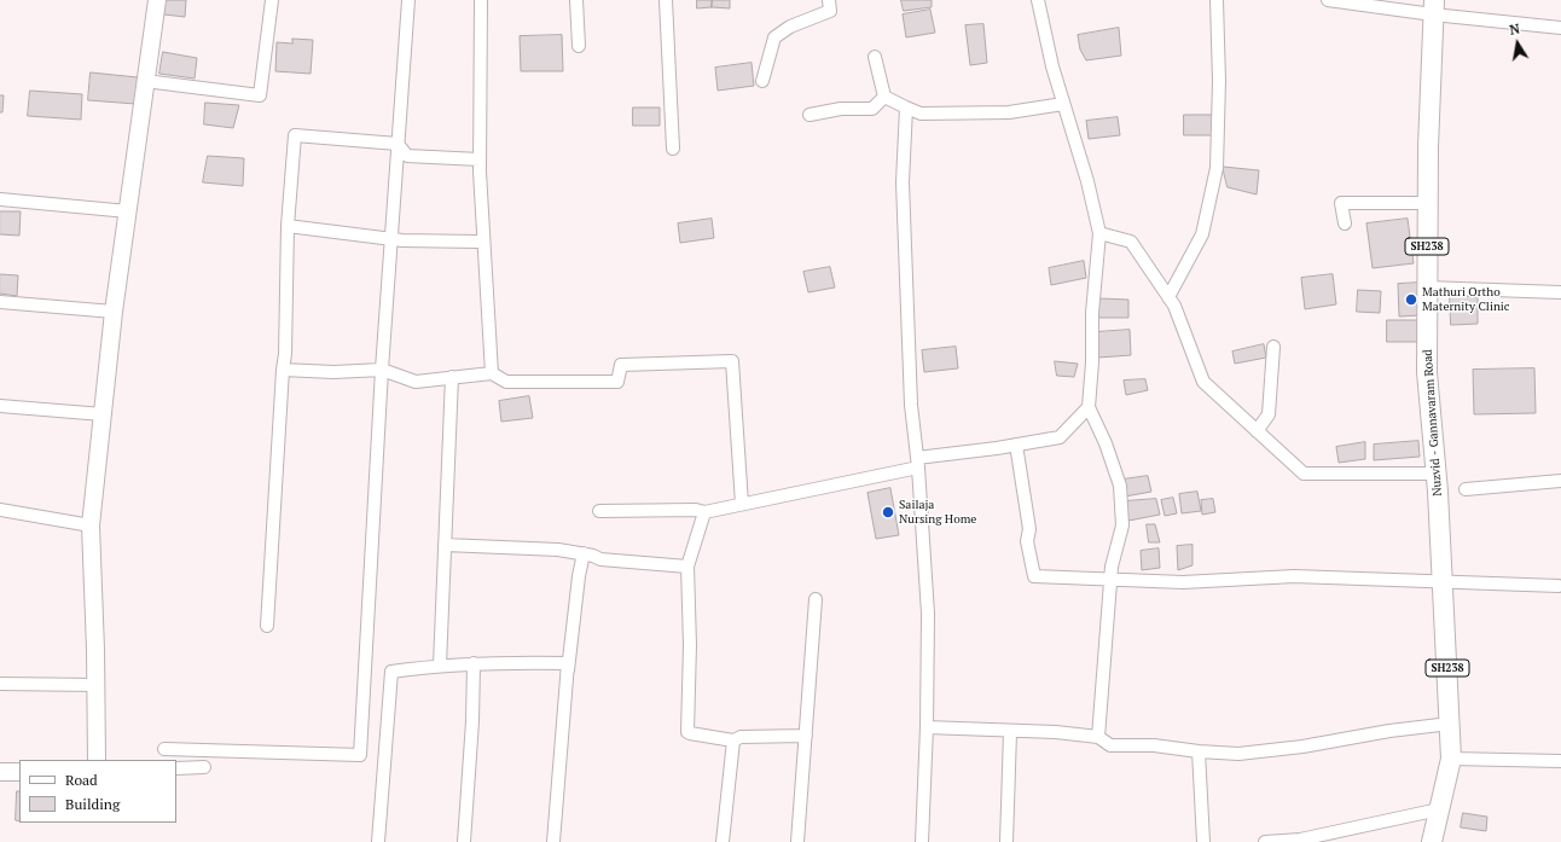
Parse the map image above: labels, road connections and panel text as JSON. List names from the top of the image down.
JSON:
{
  "streets": {
    "main road": ["SH238", "Nuzvid - Gannavaram Road"]
  },
  "places": ["Mathuri Ortho Maternity Clinic", "Sailaja Nursing Home"],
  "legend": ["Road", "Building"],
  "north": "top"
}
